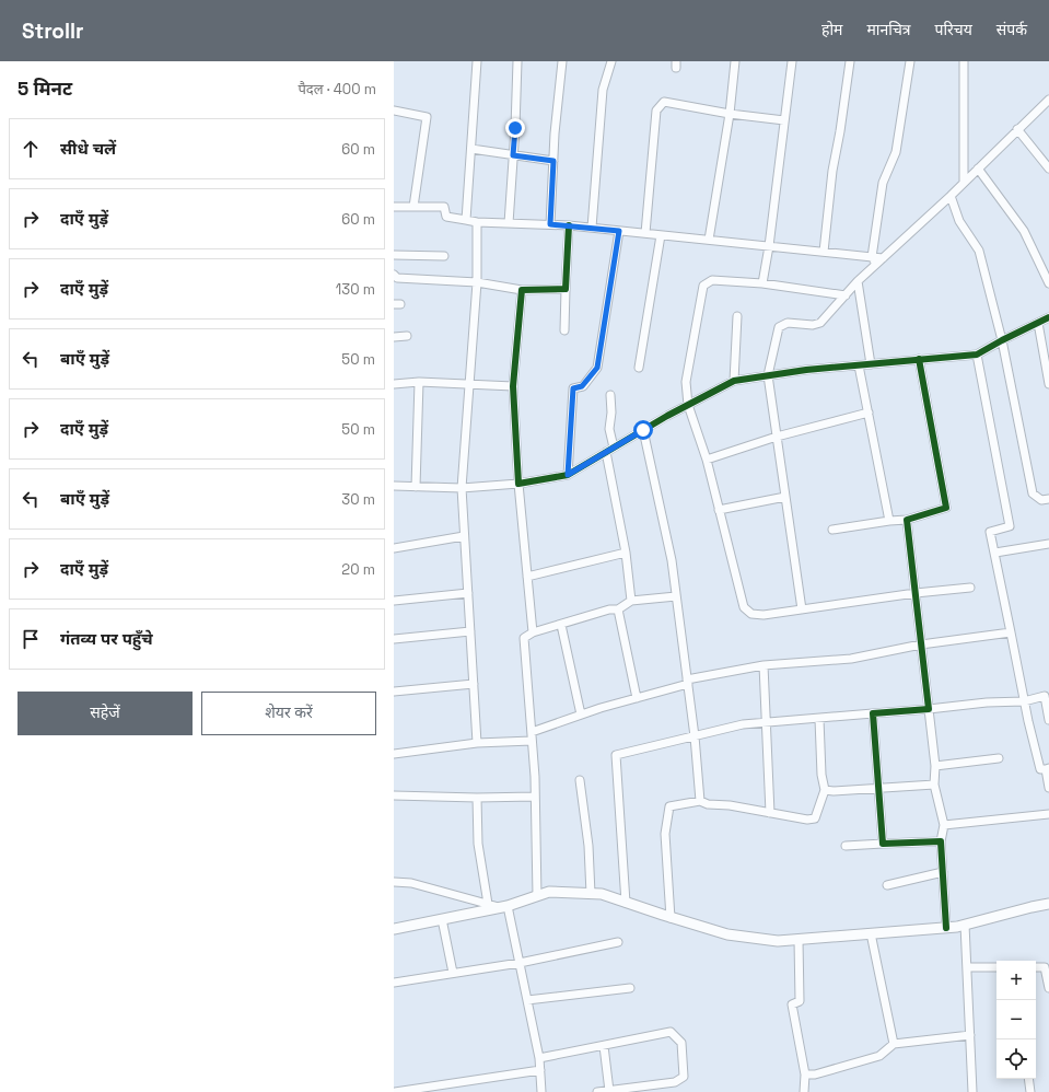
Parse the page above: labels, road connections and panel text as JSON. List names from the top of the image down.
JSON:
{
  "page": {
    "header": "Strollr",
    "nav": [
      "होम",
      "मानचित्र",
      "परिचय",
      "संपर्क"
    ],
    "heading": ["5 मिनट", "पैदल · 400 m"],
    "list": [
      ["सीधे चलें", "60 m"],
      ["दाएँ मुड़ें", "60 m"],
      ["दाएँ मुड़ें", "130 m"],
      ["बाएँ मुड़ें", "50 m"],
      ["दाएँ मुड़ें", "50 m"],
      ["बाएँ मुड़ें", "30 m"],
      ["दाएँ मुड़ें", "20 m"],
      "गंतव्य पर पहुँचे"
    ],
    "buttons": ["सहेजें", "शेयर करें"],
    "map_buttons": ["+", "−"]
  }
}
